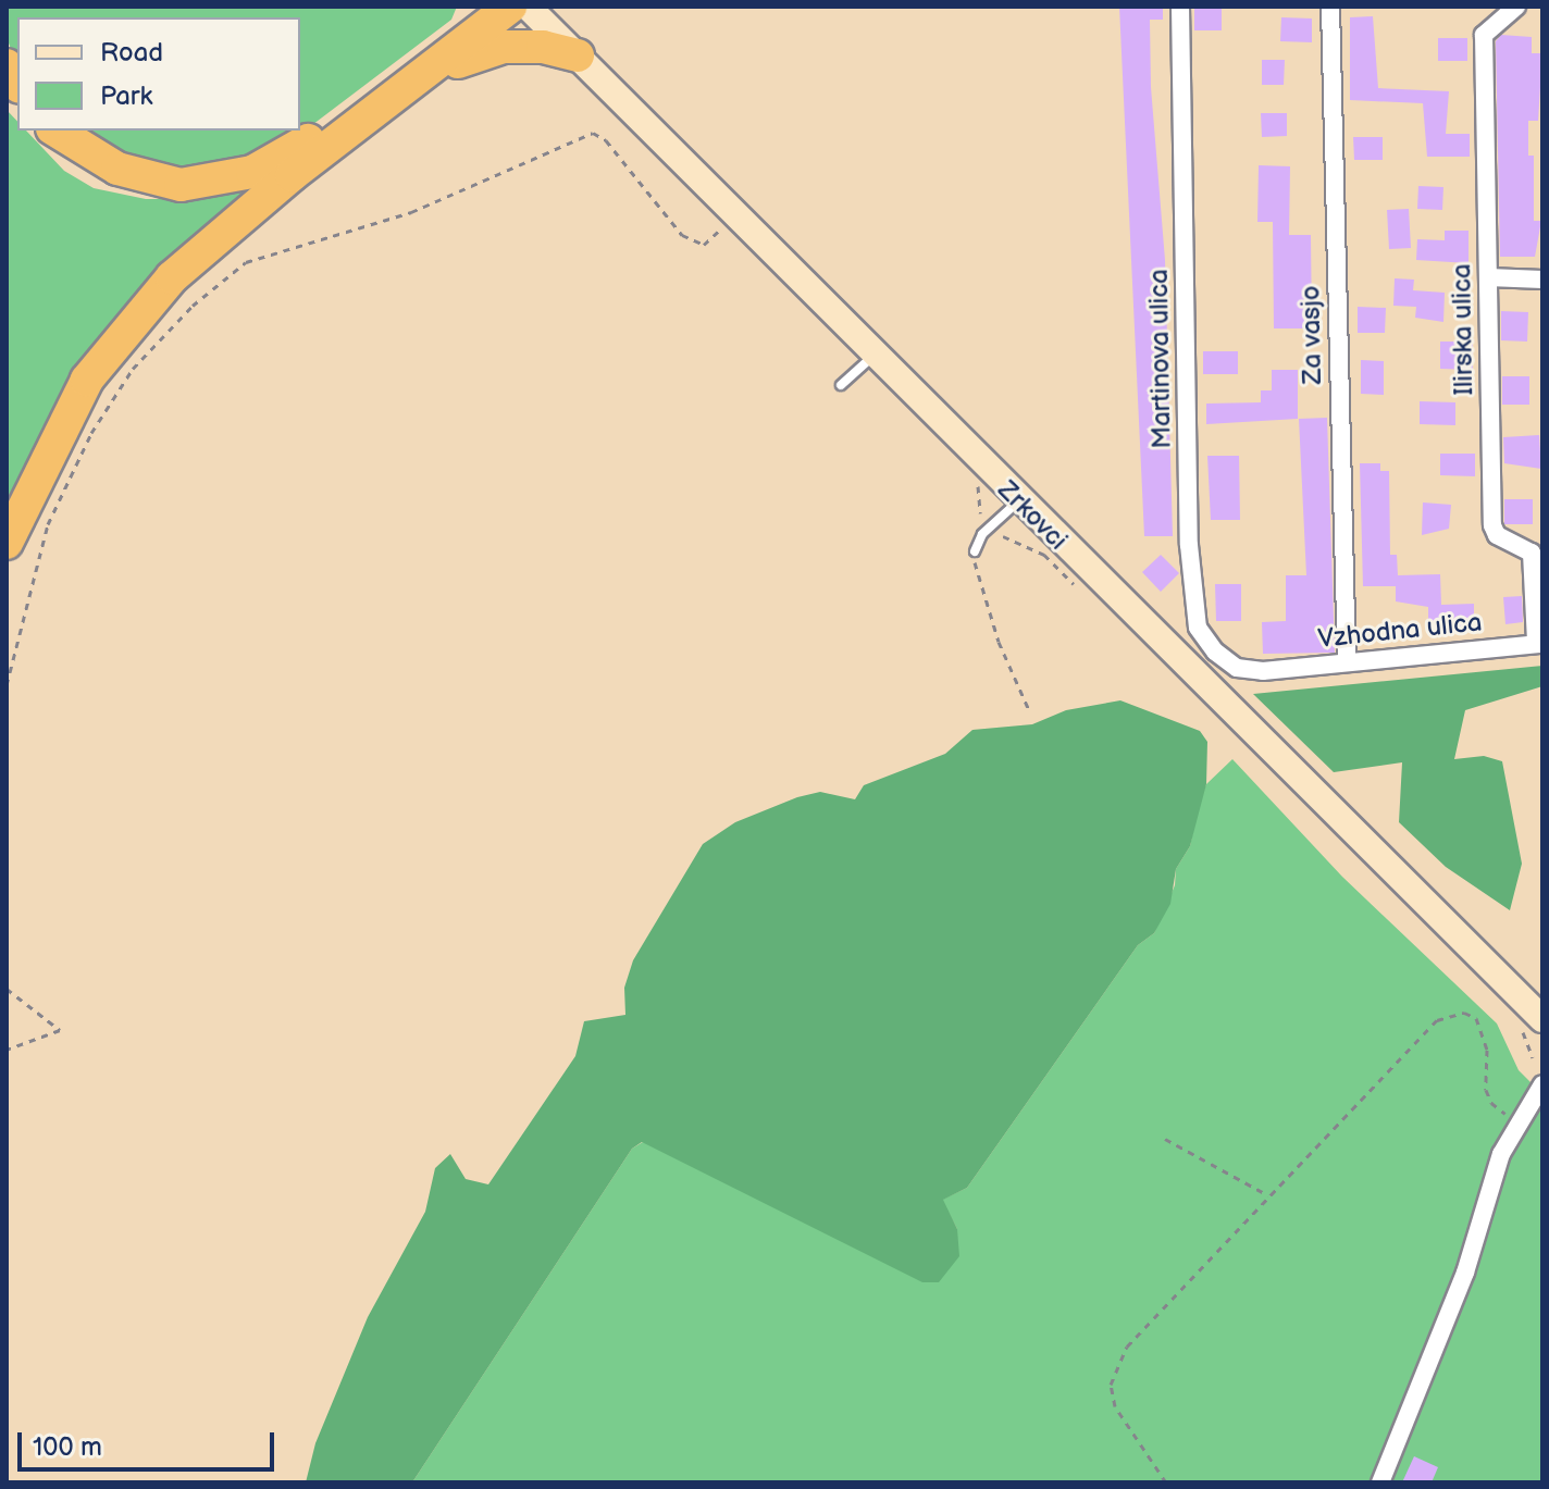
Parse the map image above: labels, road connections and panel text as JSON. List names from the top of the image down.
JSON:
{
  "streets": {
    "street": [
      "Ilirska ulica",
      "Za vasjo",
      "Martinova ulica",
      "Zrkovci",
      "Vzhodna ulica"
    ]
  },
  "crossings": [
    ["Ilirska ulica", "Vzhodna ulica"],
    ["Za vasjo", "Vzhodna ulica"],
    ["Martinova ulica", "Vzhodna ulica"]
  ],
  "legend": ["Road", "Park"],
  "scale_bar": "100 m"
}
